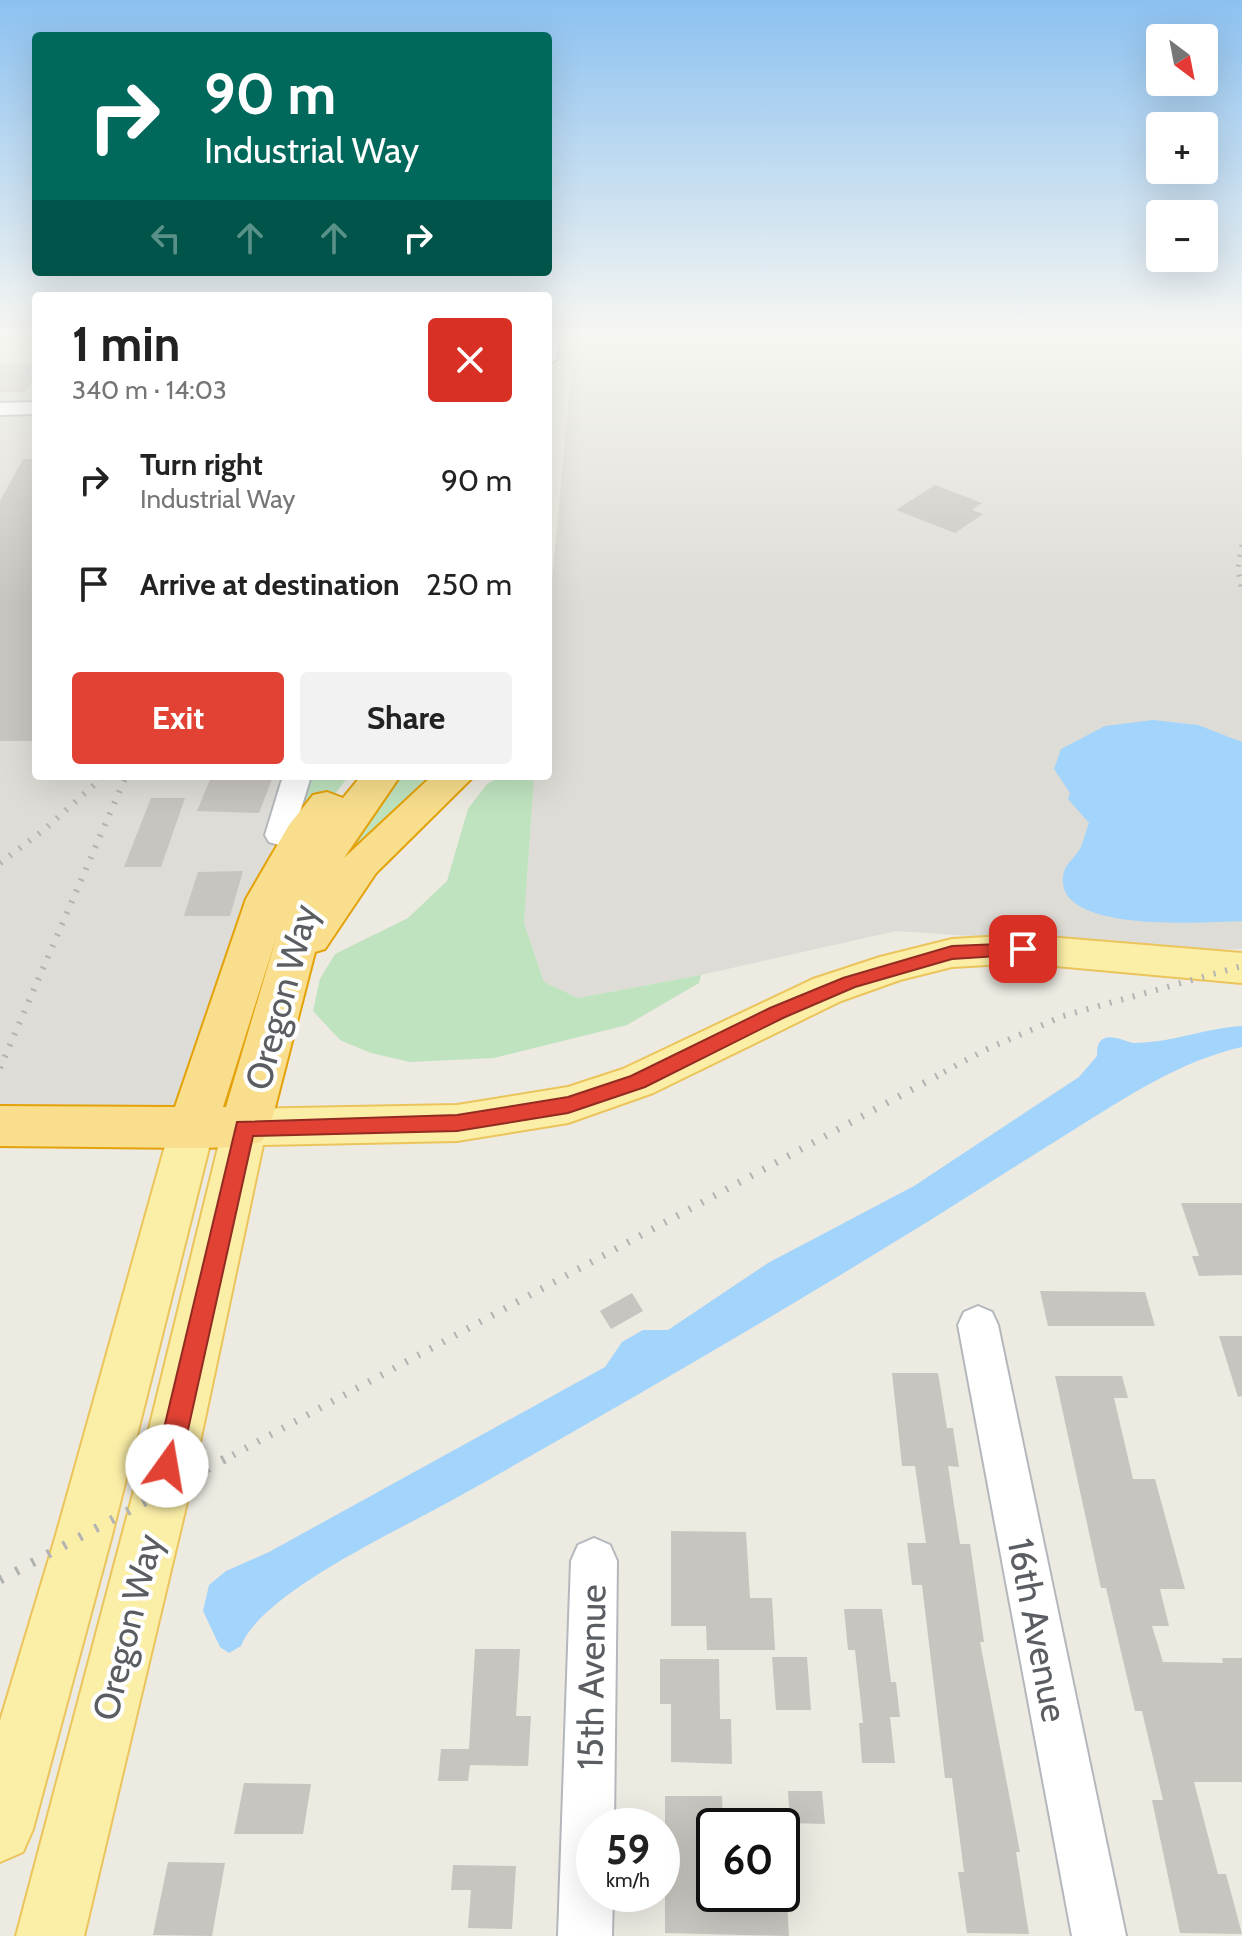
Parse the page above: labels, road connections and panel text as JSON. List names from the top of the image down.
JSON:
{
  "streets": {
    "highway": ["Oregon Way"],
    "street": ["16th Avenue", "15th Avenue"]
  },
  "north": "bottom right",
  "page": {
    "map_buttons": ["+", "−"],
    "turn": ["90 m", "Industrial Way"],
    "heading": ["1 min", "340 m · 14:03"],
    "list": [
      {
        "name": "Turn right",
        "note": "Industrial Way",
        "value": "90 m"
      },
      {
        "name": "Arrive at destination",
        "value": "250 m"
      }
    ],
    "buttons": ["Exit", "Share"],
    "speed": "59 km/h",
    "limit": "60"
  }
}
